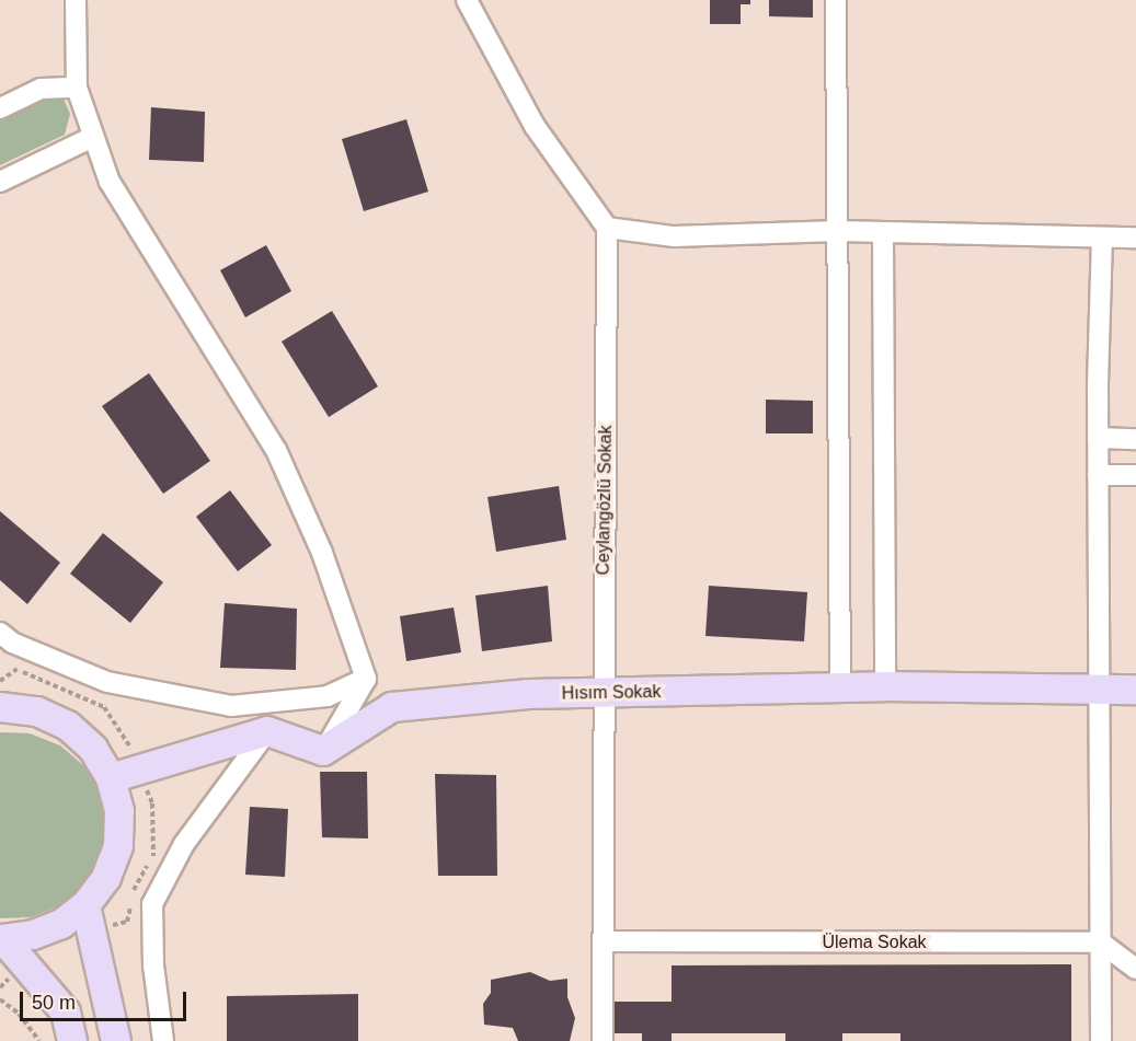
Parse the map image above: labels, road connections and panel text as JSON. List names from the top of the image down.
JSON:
{
  "streets": {
    "street": ["Ceylangözlü Sokak", "Hısım Sokak", "Ülema Sokak"]
  },
  "crossings": [
    ["Ceylangözlü Sokak", "Hısım Sokak"],
    ["Ceylangözlü Sokak", "Ülema Sokak"]
  ],
  "scale_bar": "50 m"
}
